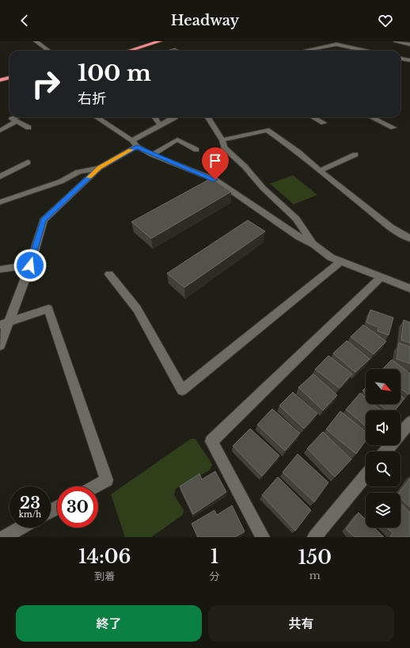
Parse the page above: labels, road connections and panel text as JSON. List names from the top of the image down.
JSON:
{
  "north": "bottom right",
  "page": {
    "header": "Headway",
    "turn": ["100 m", "右折"],
    "speed": "23 km/h",
    "limit": "30",
    "eta": [
      "14:06",
      "到着",
      "1",
      "分",
      "150",
      "m"
    ],
    "buttons": ["終了", "共有"]
  }
}
